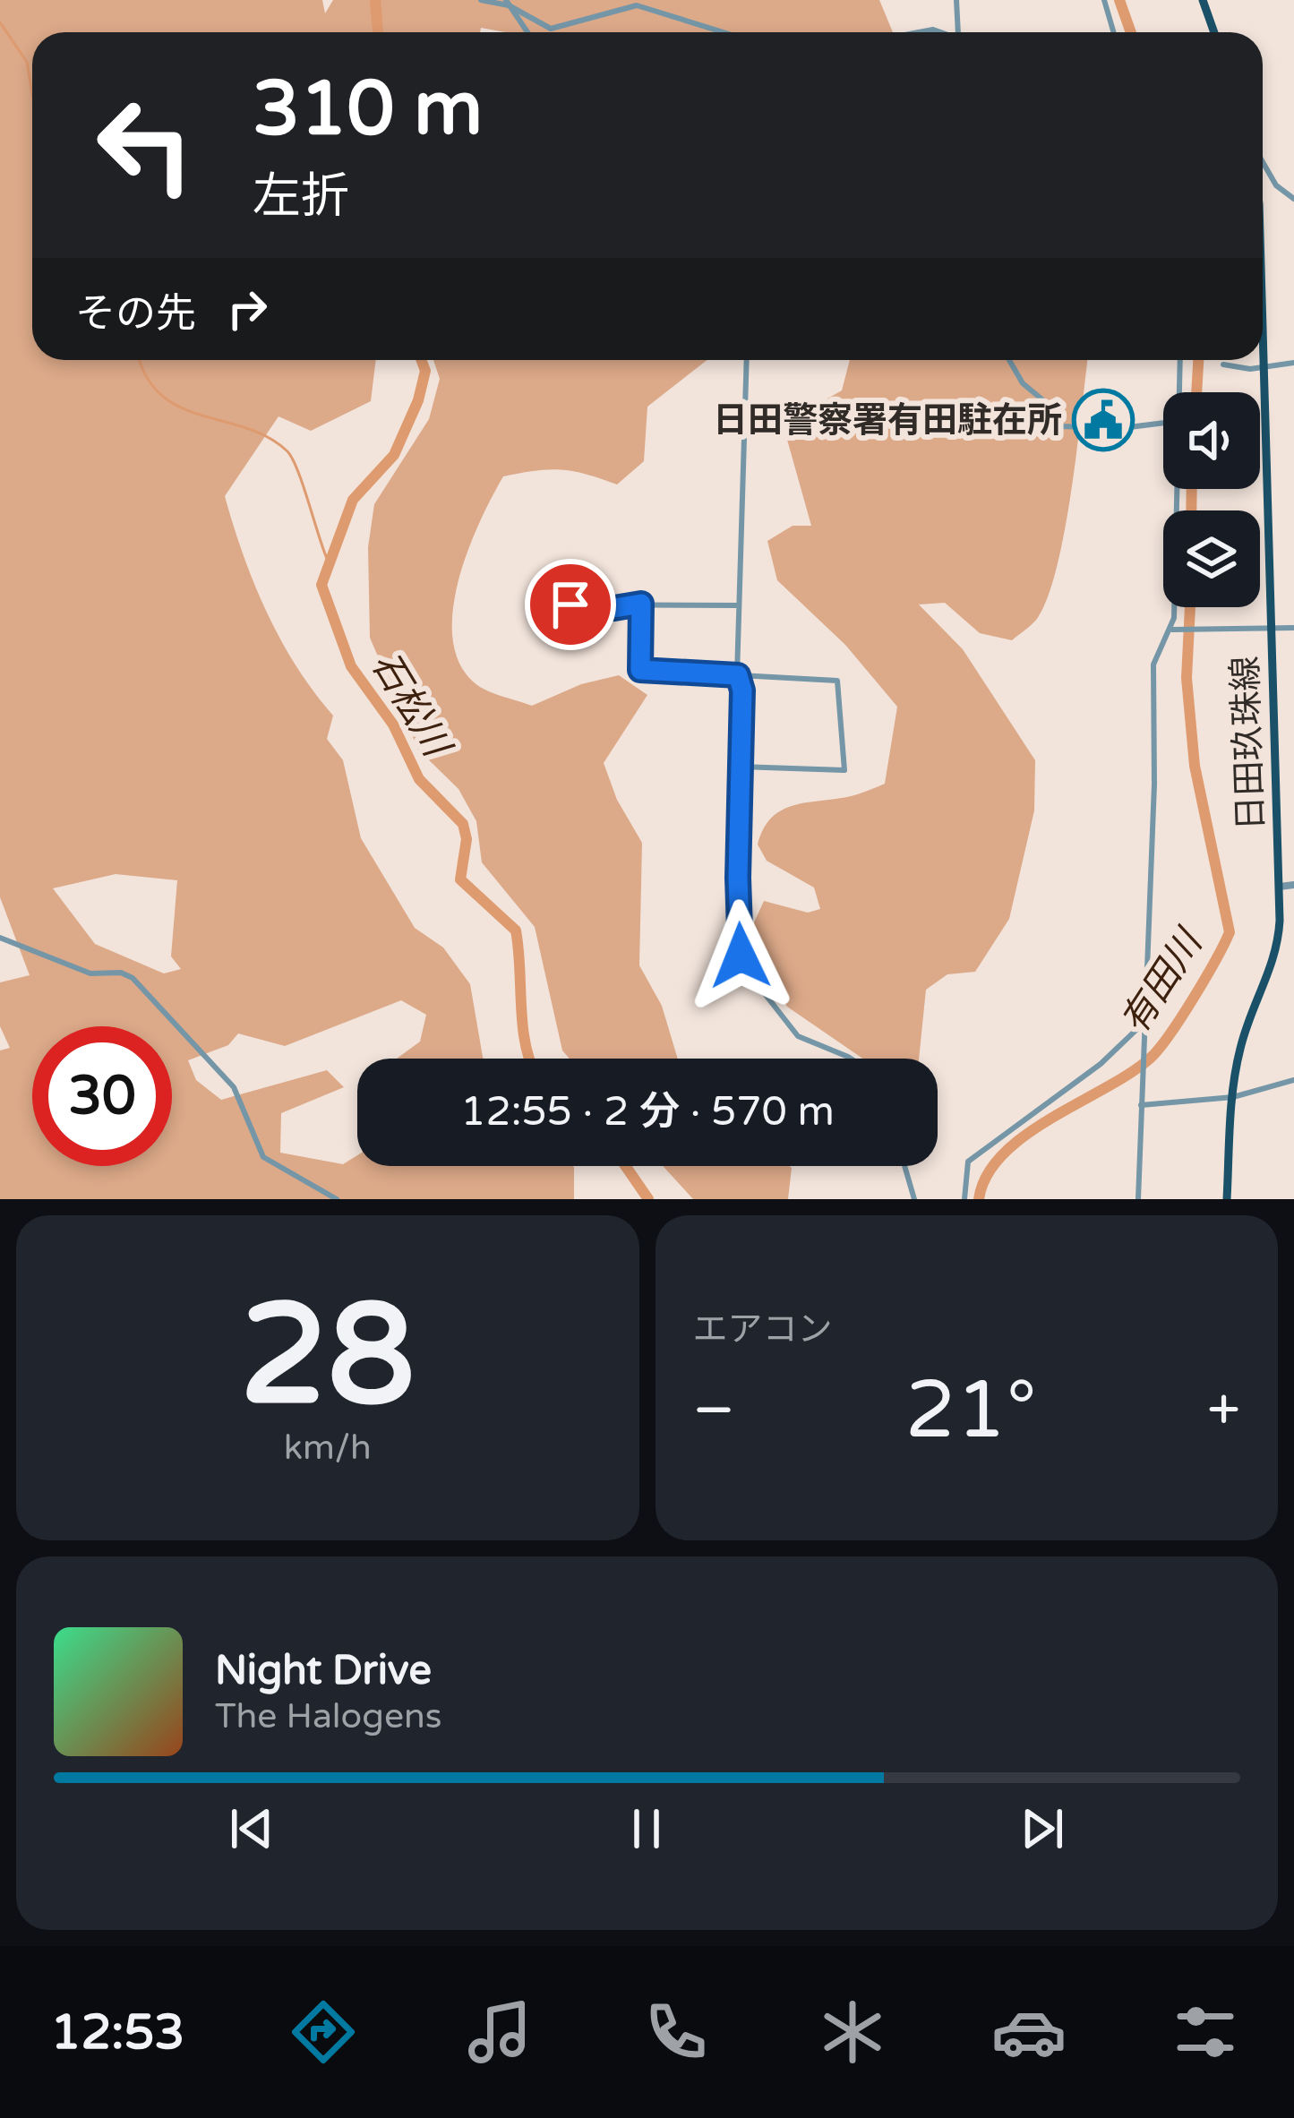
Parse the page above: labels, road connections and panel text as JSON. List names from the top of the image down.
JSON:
{
  "streets": {
    "main road": ["日田玖珠線"]
  },
  "water": ["石松川", "有田川"],
  "places": {
    "public building": ["日田警察署有田駐在所"]
  },
  "page": {
    "turn": ["310 m", "左折"],
    "then": "その先",
    "limit": "30",
    "trip": "12:55 · 2 分 · 570 m",
    "tile": [
      ["28", "km/h"],
      "エアコン"
    ],
    "heat": ["−", "21°", "+"],
    "song": ["Night Drive", "The Halogens"],
    "tabs": "12:53"
  }
}
